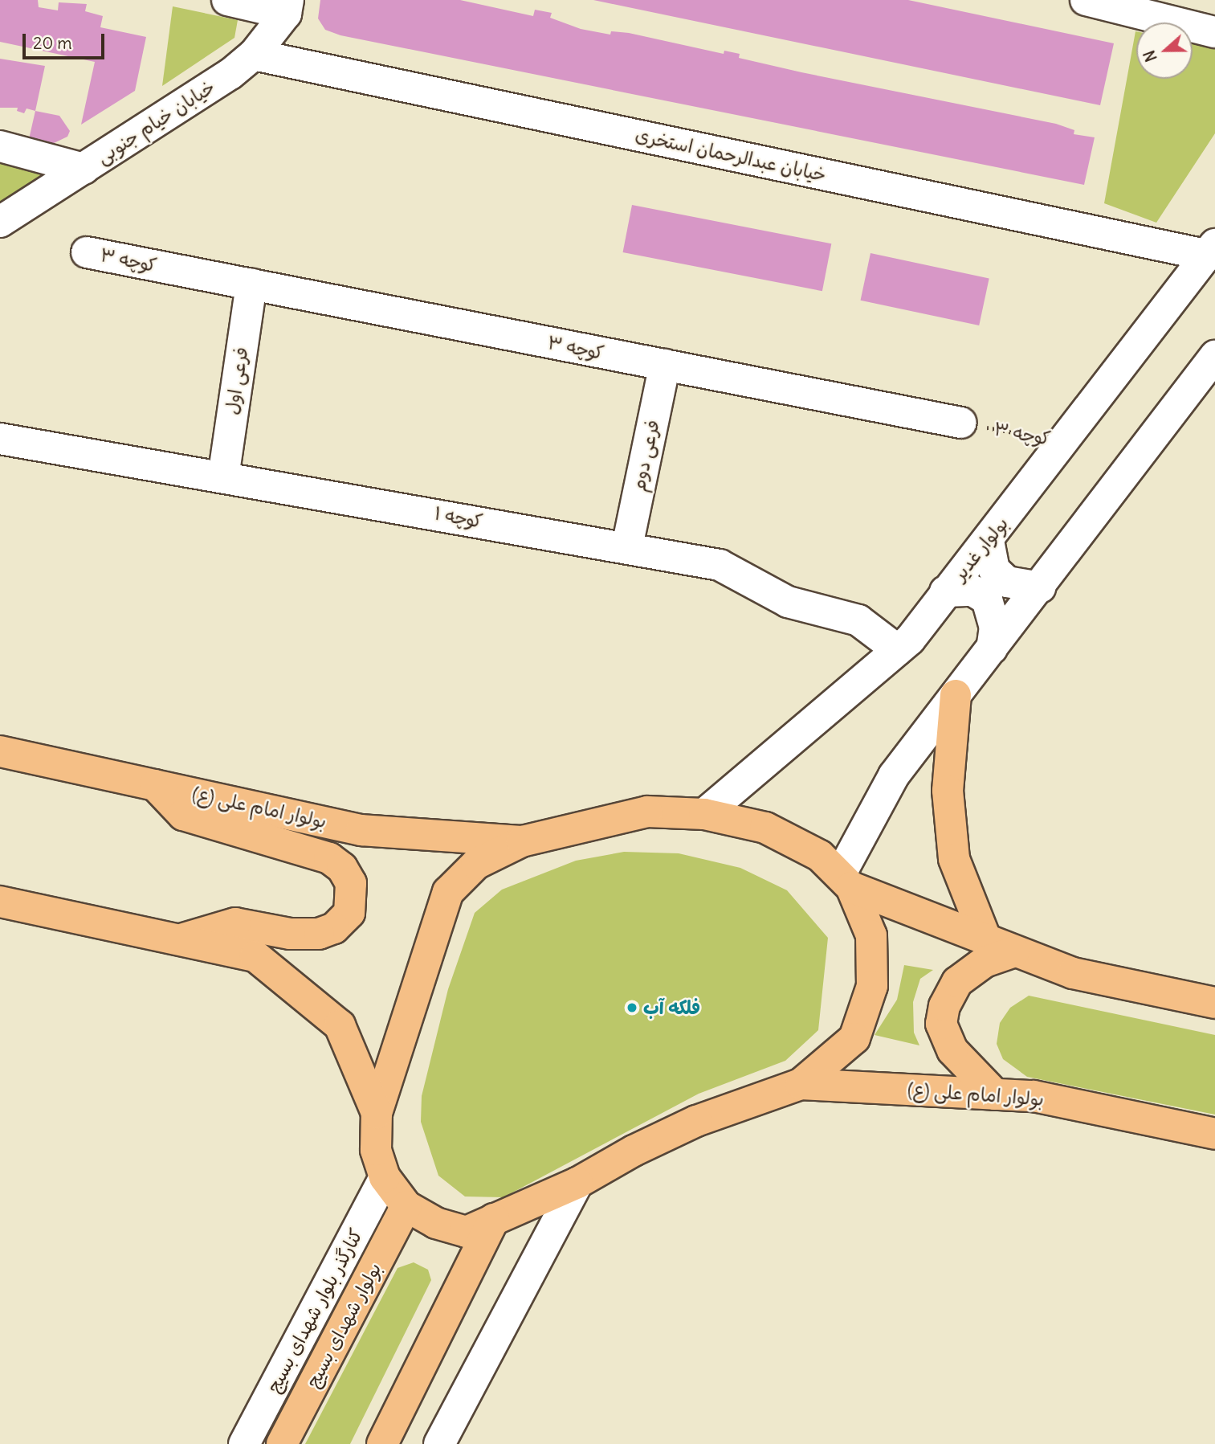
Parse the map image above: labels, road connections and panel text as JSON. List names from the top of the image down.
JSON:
{
  "streets": {
    "main road": ["بولوار امام علی (ع)", "بولوار شهدای بسیج"],
    "street": [
      "خیابان خیام جنوبی",
      "خیابان عبدالرحمان استخری",
      "کوچه ۳",
      "فرعی اول",
      "فرعی دوم",
      "کوچه ۱",
      "بولوار غدیر",
      "کنارگذر بلوار شهدای بسیج"
    ]
  },
  "crossings": [
    ["خیابان خیام جنوبی", "خیابان عبدالرحمان استخری"],
    ["خیابان عبدالرحمان استخری", "بولوار غدیر"],
    ["کوچه ۳", "فرعی اول"],
    ["کوچه ۳", "فرعی دوم"],
    ["کوچه ۳", "بولوار غدیر"],
    ["فرعی اول", "کوچه ۱"],
    ["فرعی دوم", "کوچه ۱"],
    ["کوچه ۱", "بولوار غدیر"]
  ],
  "places": ["فلکه آب"],
  "scale_bar": "20 m",
  "north": "left"
}
